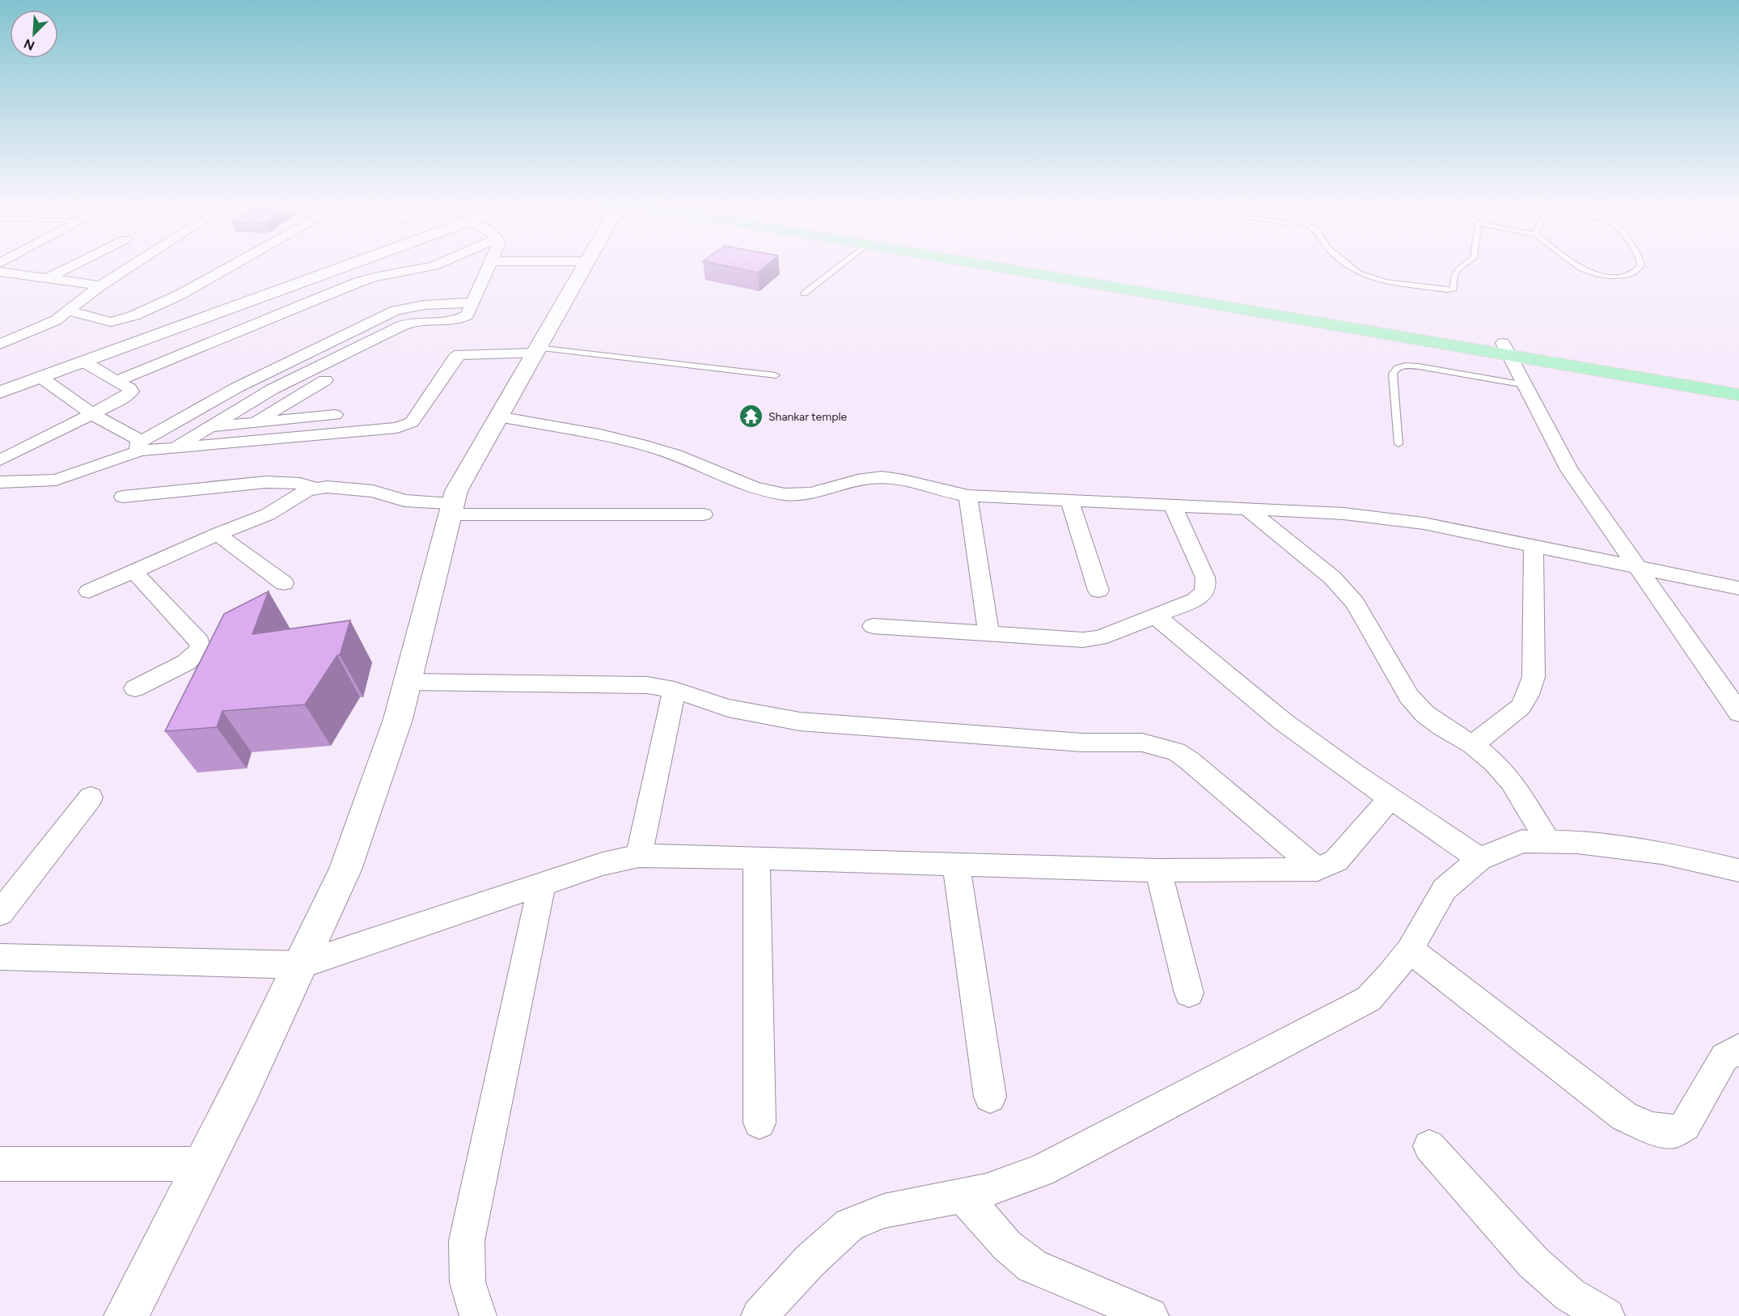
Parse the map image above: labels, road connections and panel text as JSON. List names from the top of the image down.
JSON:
{
  "places": {
    "temple": ["Shankar temple"]
  },
  "north": "bottom left"
}
